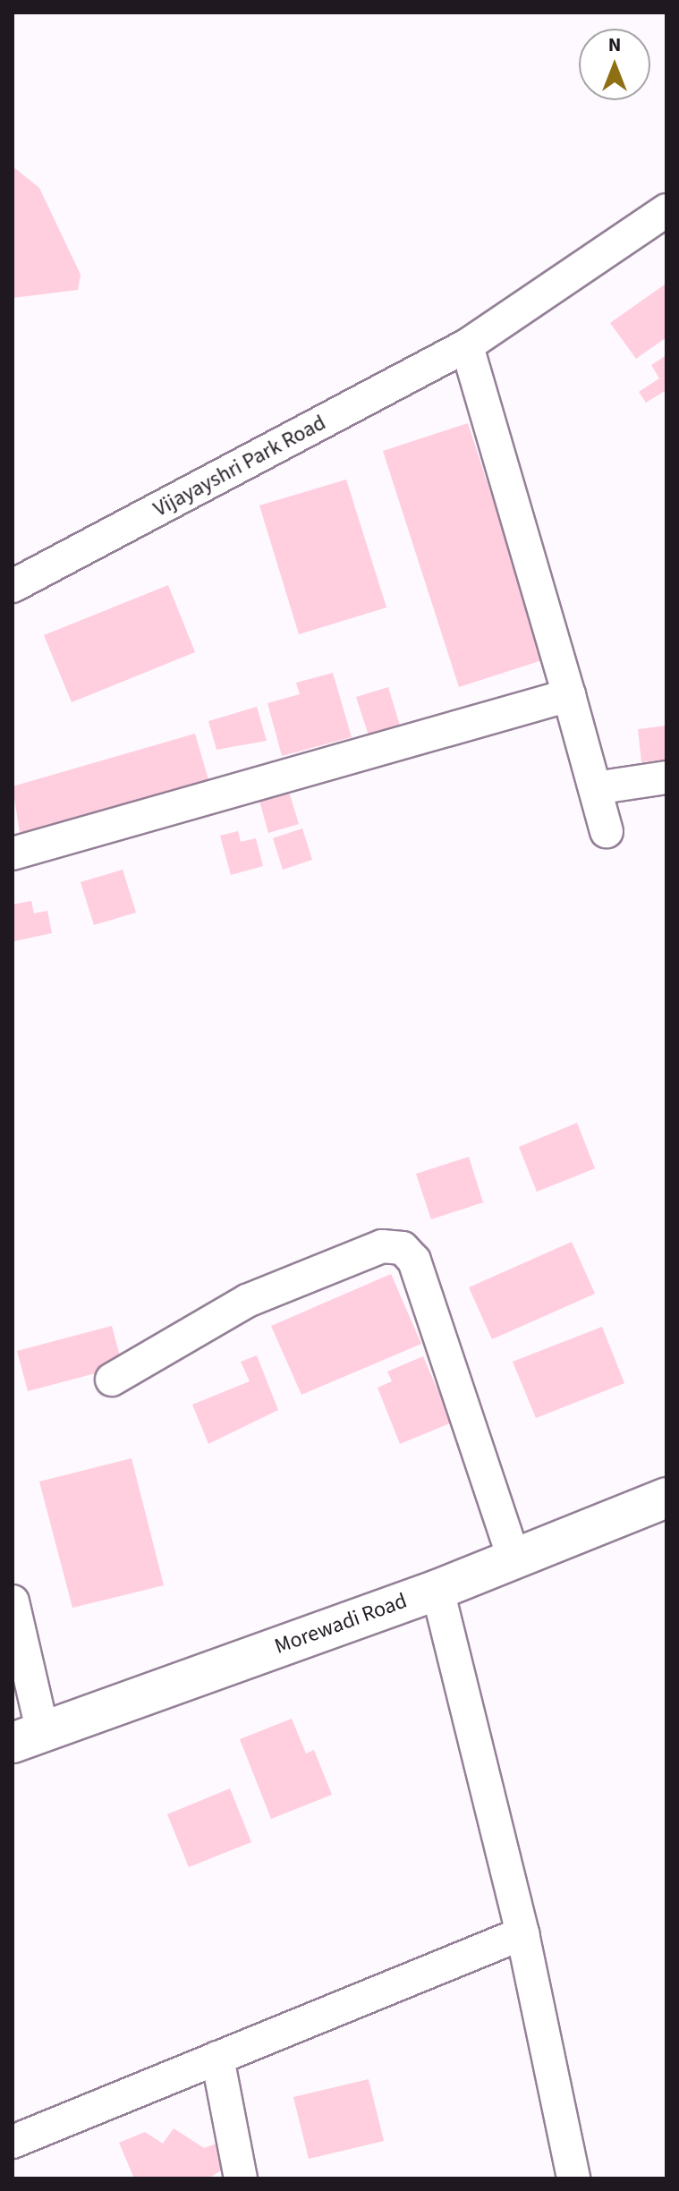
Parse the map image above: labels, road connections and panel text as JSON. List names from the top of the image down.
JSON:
{
  "streets": {
    "main road": ["Morewadi Road"],
    "street": ["Vijayayshri Park Road"]
  },
  "north": "top"
}
